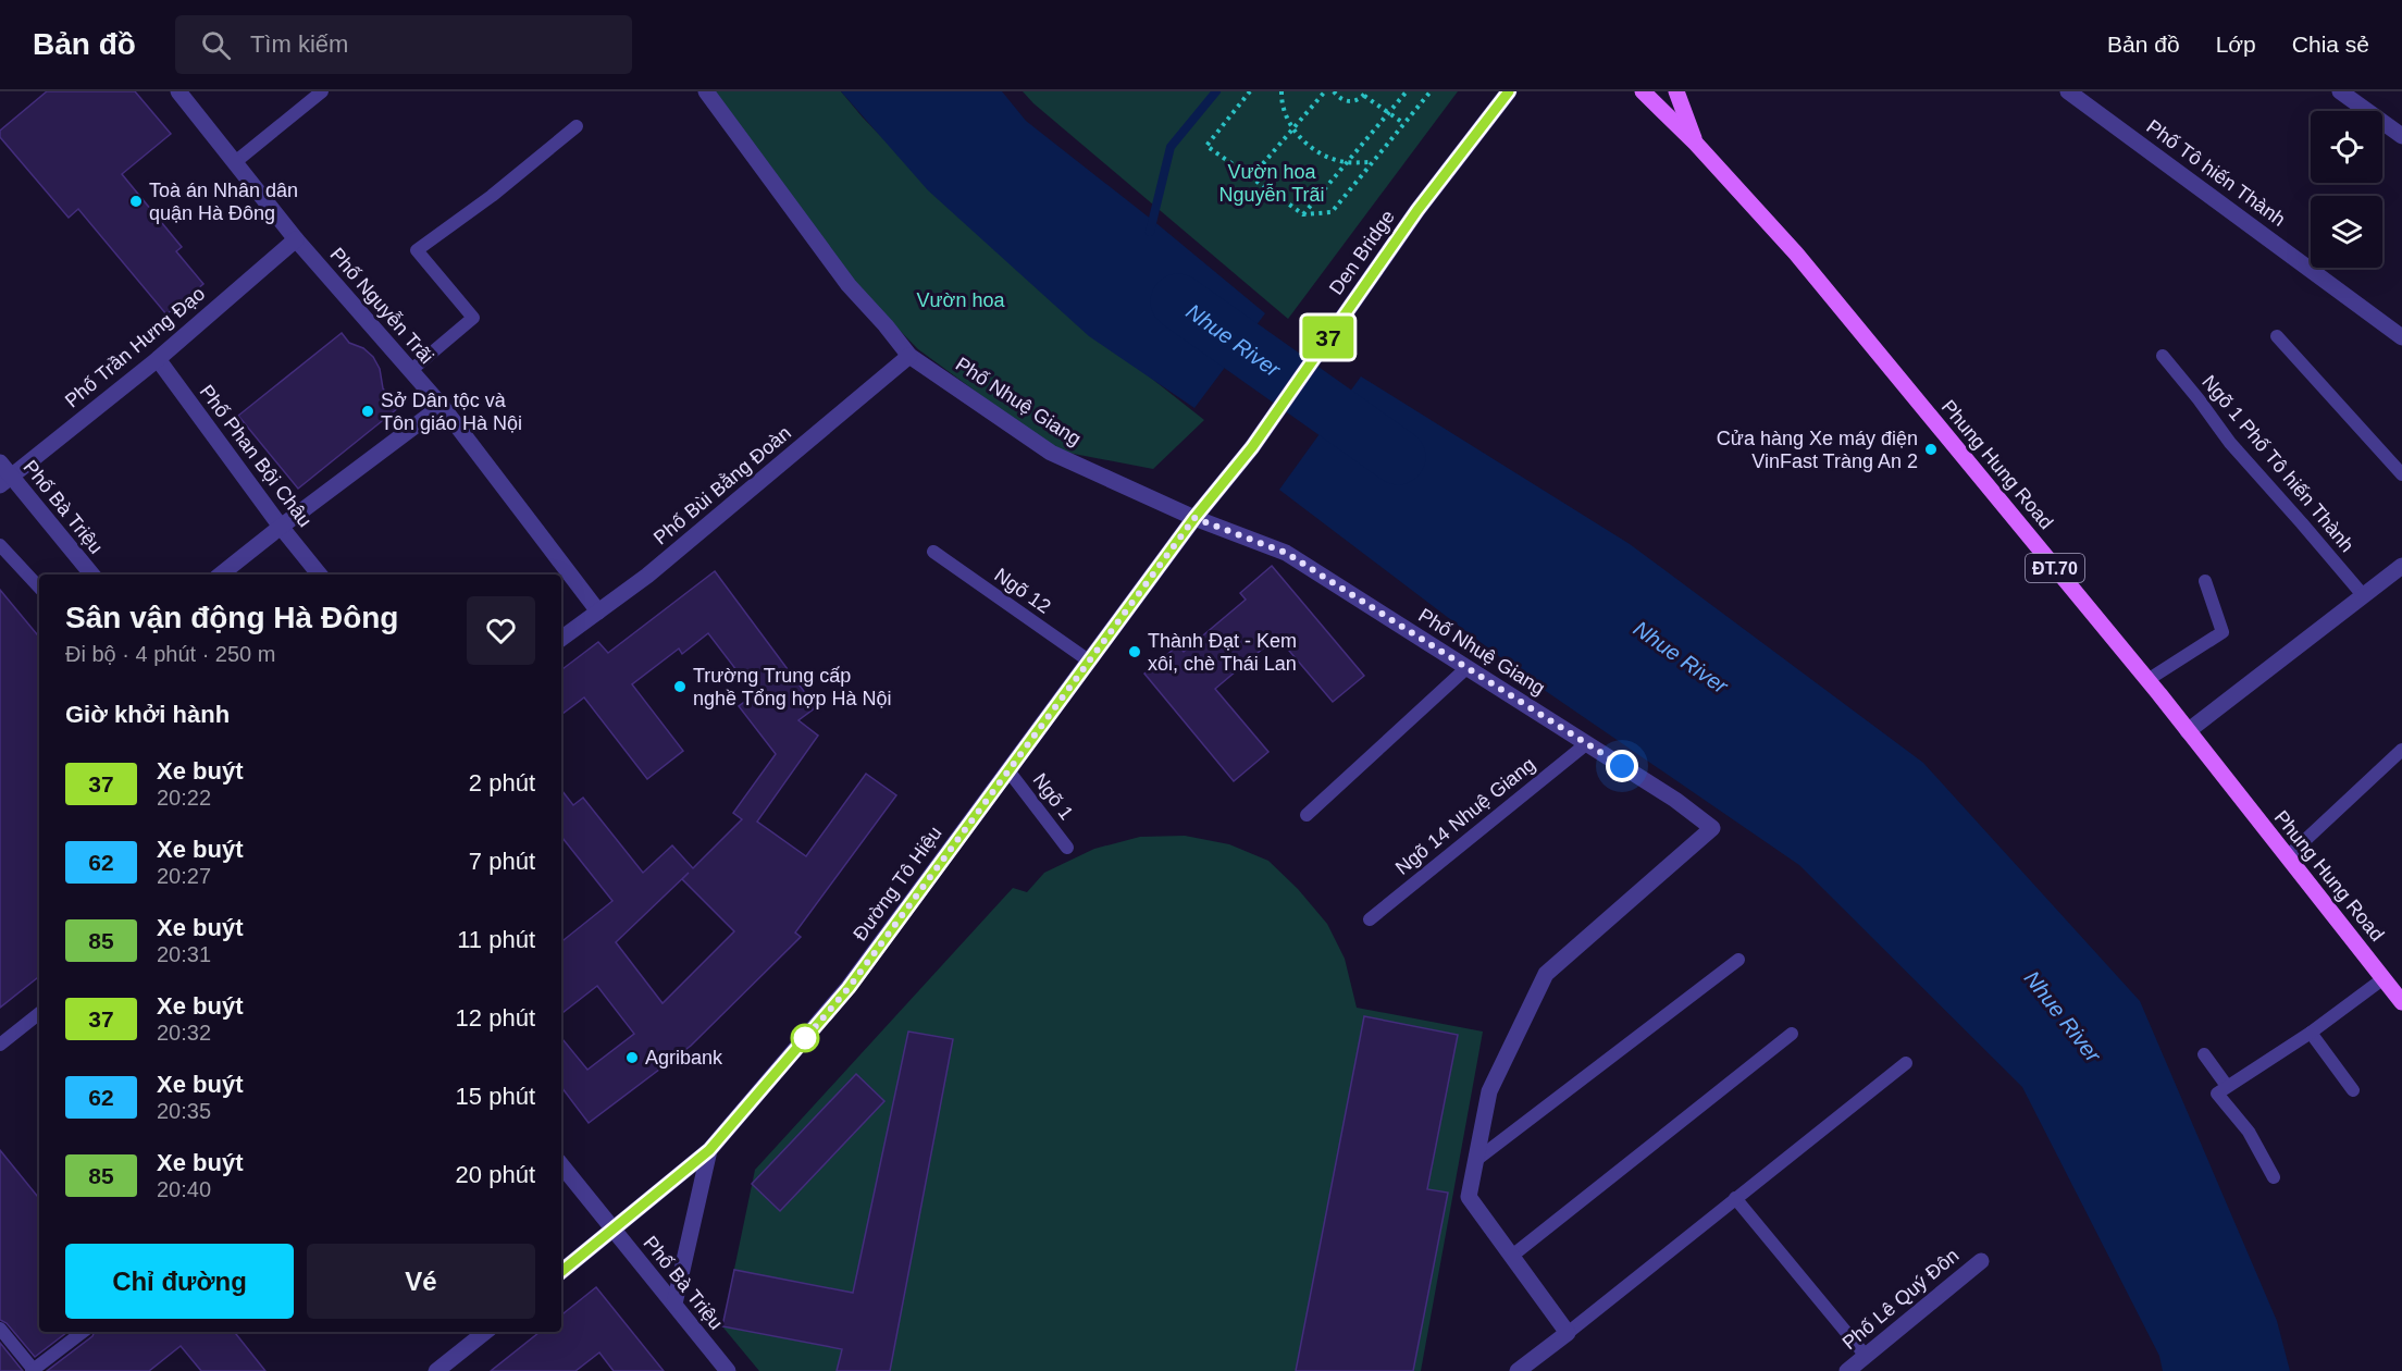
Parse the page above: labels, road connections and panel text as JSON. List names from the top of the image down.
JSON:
{
  "streets": {
    "main road": ["Phung Hung Road", "ĐT.70"],
    "street": [
      "Phố Tô hiến Thành",
      "Den Bridge",
      "Phố Nguyễn Trãi",
      "Phố Trần Hưng Đạo",
      "Phố Nhuệ Giang",
      "Phố Phan Bội Châu",
      "Phố Bùi Bằng Đoàn",
      "Phố Bà Triệu",
      "Đường Tô Hiệu",
      "Phố Lê Quý Đôn"
    ],
    "lane": [
      "Ngõ 1 Phố Tô hiến Thành",
      "Ngõ 12",
      "Ngõ 1",
      "Ngõ 14 Nhuệ Giang"
    ]
  },
  "crossings": [
    ["Den Bridge", "Đường Tô Hiệu"],
    ["Phố Nguyễn Trãi", "Phố Trần Hưng Đạo"],
    ["Phố Nguyễn Trãi", "Phố Bùi Bằng Đoàn"],
    ["Phố Trần Hưng Đạo", "Phố Phan Bội Châu"],
    ["Phố Trần Hưng Đạo", "Phố Bà Triệu"],
    ["Phố Nhuệ Giang", "Phố Bùi Bằng Đoàn"],
    ["Phố Nhuệ Giang", "Ngõ 14 Nhuệ Giang"],
    ["Phố Nhuệ Giang", "Đường Tô Hiệu"],
    ["Phố Bà Triệu", "Đường Tô Hiệu"],
    ["Ngõ 12", "Đường Tô Hiệu"],
    ["Ngõ 1", "Đường Tô Hiệu"]
  ],
  "water": ["Nhue River"],
  "parks": ["Vườn hoa Nguyễn Trãi", "Vườn hoa"],
  "places": [
    "Toà án Nhân dân quận Hà Đông",
    "Sở Dân tộc và Tôn giáo Hà Nội",
    "Cửa hàng Xe máy điện VinFast Tràng An 2",
    "Thành Đạt - Kem xôi, chè Thái Lan",
    "Trường Trung cấp nghề Tổng hợp Hà Nội",
    "Agribank"
  ],
  "lines": ["bus line 37"],
  "page": {
    "header": "Bản đồ",
    "search": "Tìm kiếm",
    "nav": ["Bản đồ", "Lớp", "Chia sẻ"],
    "on_map": "37",
    "heading": [
      ["Sân vận động Hà Đông", "Đi bộ · 4 phút · 250 m"],
      "Giờ khởi hành"
    ],
    "list": [
      {
        "mark": "37",
        "name": "Xe buýt",
        "note": "20:22",
        "value": "2 phút"
      },
      {
        "mark": "62",
        "name": "Xe buýt",
        "note": "20:27",
        "value": "7 phút"
      },
      {
        "mark": "85",
        "name": "Xe buýt",
        "note": "20:31",
        "value": "11 phút"
      },
      {
        "mark": "37",
        "name": "Xe buýt",
        "note": "20:32",
        "value": "12 phút"
      },
      {
        "mark": "62",
        "name": "Xe buýt",
        "note": "20:35",
        "value": "15 phút"
      },
      {
        "mark": "85",
        "name": "Xe buýt",
        "note": "20:40",
        "value": "20 phút"
      }
    ],
    "buttons": ["Chỉ đường", "Vé"]
  }
}
